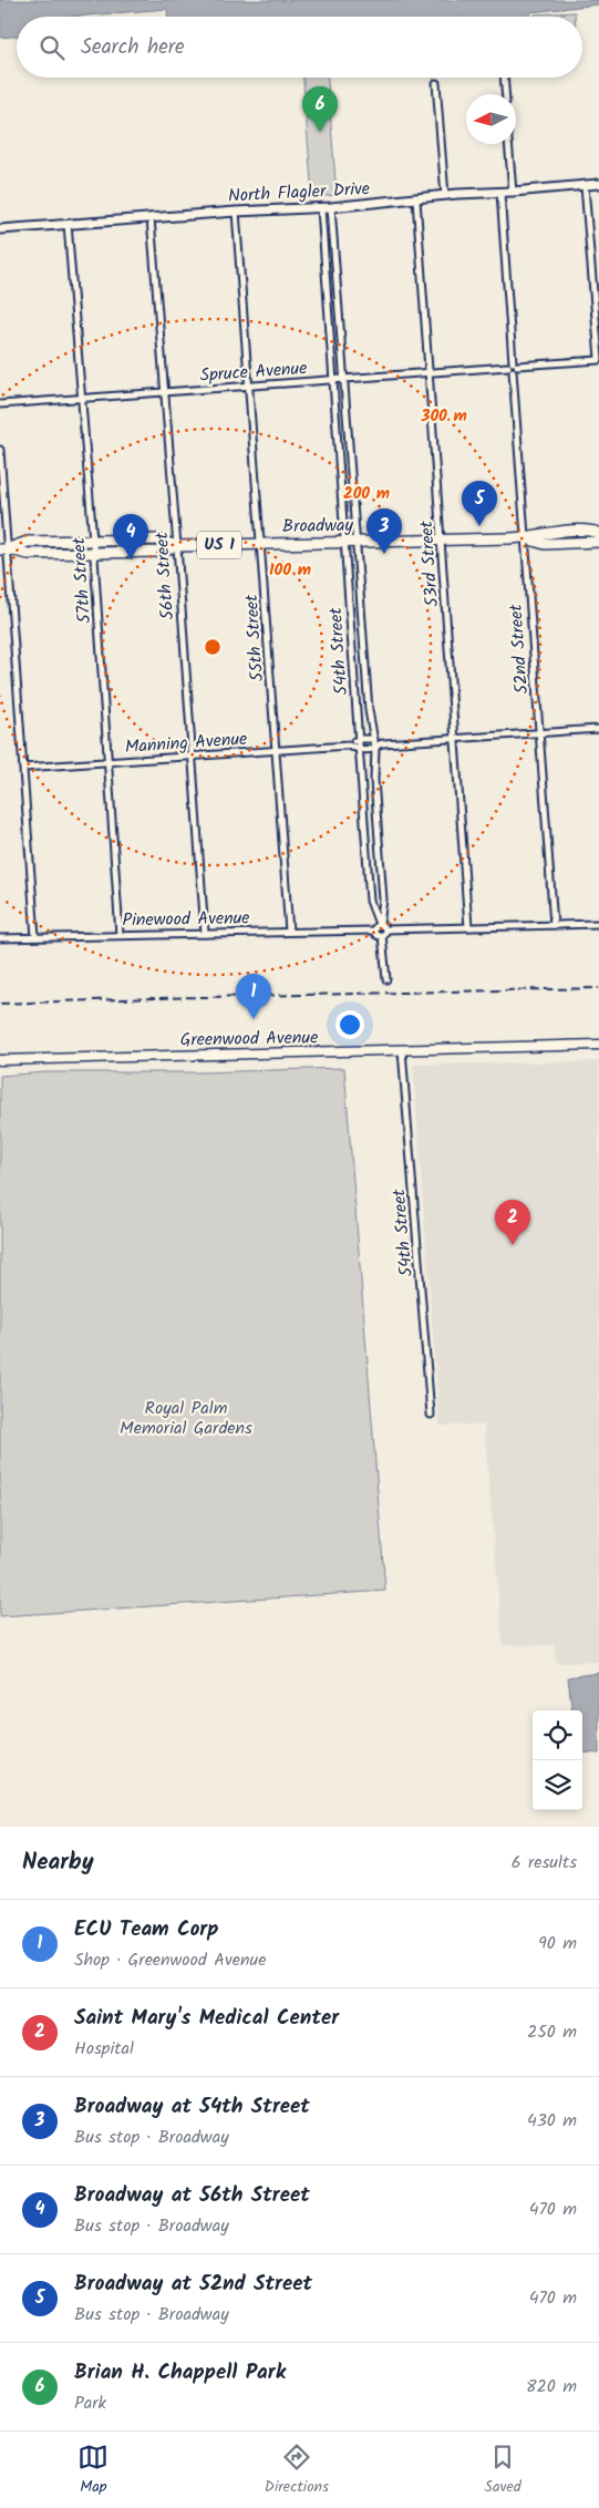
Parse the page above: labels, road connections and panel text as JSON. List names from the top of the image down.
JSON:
{
  "streets": {
    "main road": ["Broadway", "US 1", "Greenwood Avenue"],
    "street": [
      "North Flagler Drive",
      "Spruce Avenue",
      "53rd Street",
      "56th Street",
      "57th Street",
      "55th Street",
      "52nd Street",
      "54th Street",
      "Manning Avenue",
      "Pinewood Avenue"
    ]
  },
  "crossings": [
    ["North Flagler Drive", "53rd Street"],
    ["North Flagler Drive", "56th Street"],
    ["North Flagler Drive", "57th Street"],
    ["North Flagler Drive", "55th Street"],
    ["North Flagler Drive", "52nd Street"],
    ["North Flagler Drive", "54th Street"],
    ["Spruce Avenue", "53rd Street"],
    ["Spruce Avenue", "56th Street"],
    ["Spruce Avenue", "57th Street"],
    ["Spruce Avenue", "55th Street"],
    ["Spruce Avenue", "52nd Street"],
    ["Spruce Avenue", "54th Street"],
    ["Broadway", "53rd Street"],
    ["Broadway", "56th Street"],
    ["Broadway", "57th Street"],
    ["Broadway", "55th Street"],
    ["Broadway", "52nd Street"],
    ["Broadway", "54th Street"],
    ["53rd Street", "Manning Avenue"],
    ["56th Street", "Manning Avenue"],
    ["56th Street", "Pinewood Avenue"],
    ["57th Street", "Manning Avenue"],
    ["57th Street", "Pinewood Avenue"],
    ["55th Street", "Manning Avenue"],
    ["55th Street", "Pinewood Avenue"],
    ["52nd Street", "Manning Avenue"],
    ["54th Street", "Manning Avenue"],
    ["54th Street", "Greenwood Avenue"]
  ],
  "parks": ["Royal Palm Memorial Gardens"],
  "north": "left",
  "page": {
    "search": "Search here",
    "pins": [
      "6",
      "5",
      "3",
      "4",
      "1",
      "2"
    ],
    "heading": ["Nearby", "6 results"],
    "list": [
      {
        "mark": "1",
        "name": "ECU Team Corp",
        "note": "Shop · Greenwood Avenue",
        "value": "90 m"
      },
      {
        "mark": "2",
        "name": "Saint Mary's Medical Center",
        "note": "Hospital",
        "value": "250 m"
      },
      {
        "mark": "3",
        "name": "Broadway at 54th Street",
        "note": "Bus stop · Broadway",
        "value": "430 m"
      },
      {
        "mark": "4",
        "name": "Broadway at 56th Street",
        "note": "Bus stop · Broadway",
        "value": "470 m"
      },
      {
        "mark": "5",
        "name": "Broadway at 52nd Street",
        "note": "Bus stop · Broadway",
        "value": "470 m"
      },
      {
        "mark": "6",
        "name": "Brian H. Chappell Park",
        "note": "Park",
        "value": "820 m"
      }
    ],
    "nav": ["Map", "Directions", "Saved"]
  },
  "rings": ["300 m", "200 m", "100 m"]
}
